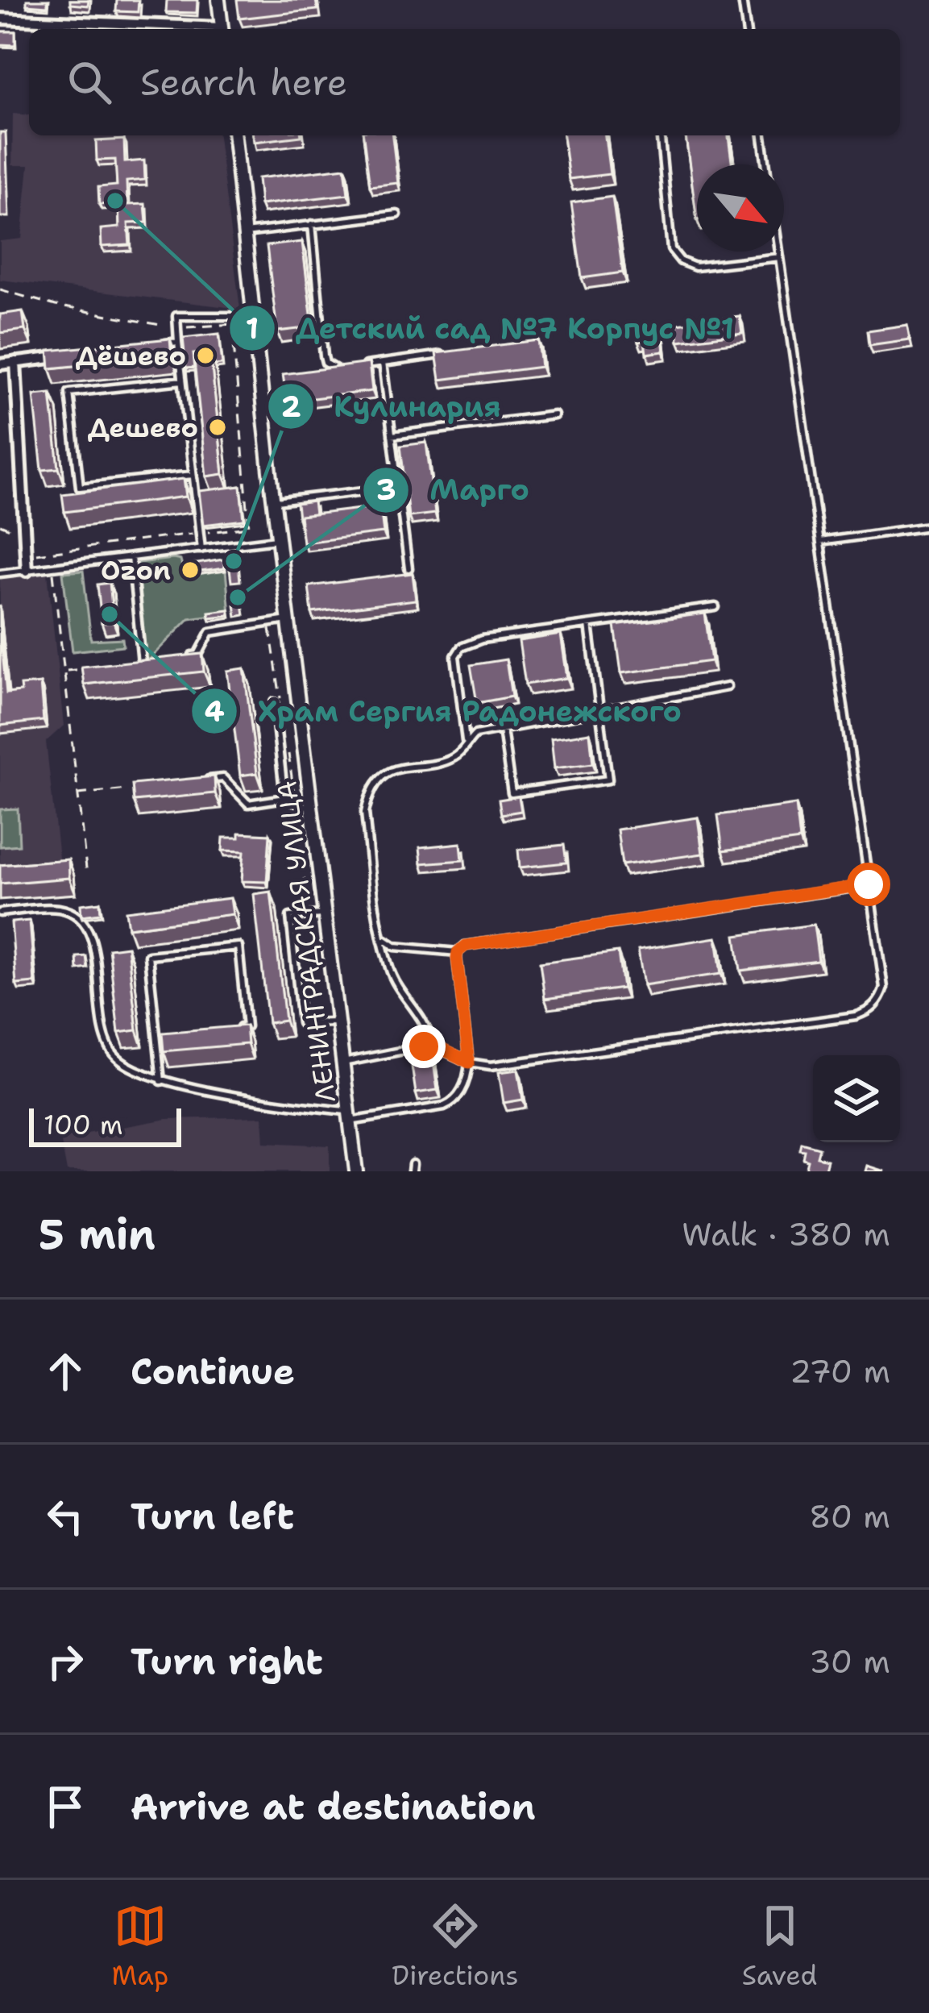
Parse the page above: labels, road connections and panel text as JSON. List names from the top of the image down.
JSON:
{
  "streets": {
    "street": ["ЛЕНИНГРАДСКАЯ УЛИЦА"]
  },
  "places": [
    "Детский сад №7 Корпус №1",
    "Дёшево",
    "Дешево",
    "Кулинария",
    "Ozon",
    "Марго",
    "Храм Сергия Радонежского"
  ],
  "scale_bar": "100 m",
  "north": "bottom right",
  "page": {
    "search": "Search here",
    "scale": "100 m",
    "heading": ["5 min", "Walk · 380 m"],
    "list": [
      ["Continue", "270 m"],
      ["Turn left", "80 m"],
      ["Turn right", "30 m"],
      "Arrive at destination"
    ],
    "nav": ["Map", "Directions", "Saved"]
  }
}
